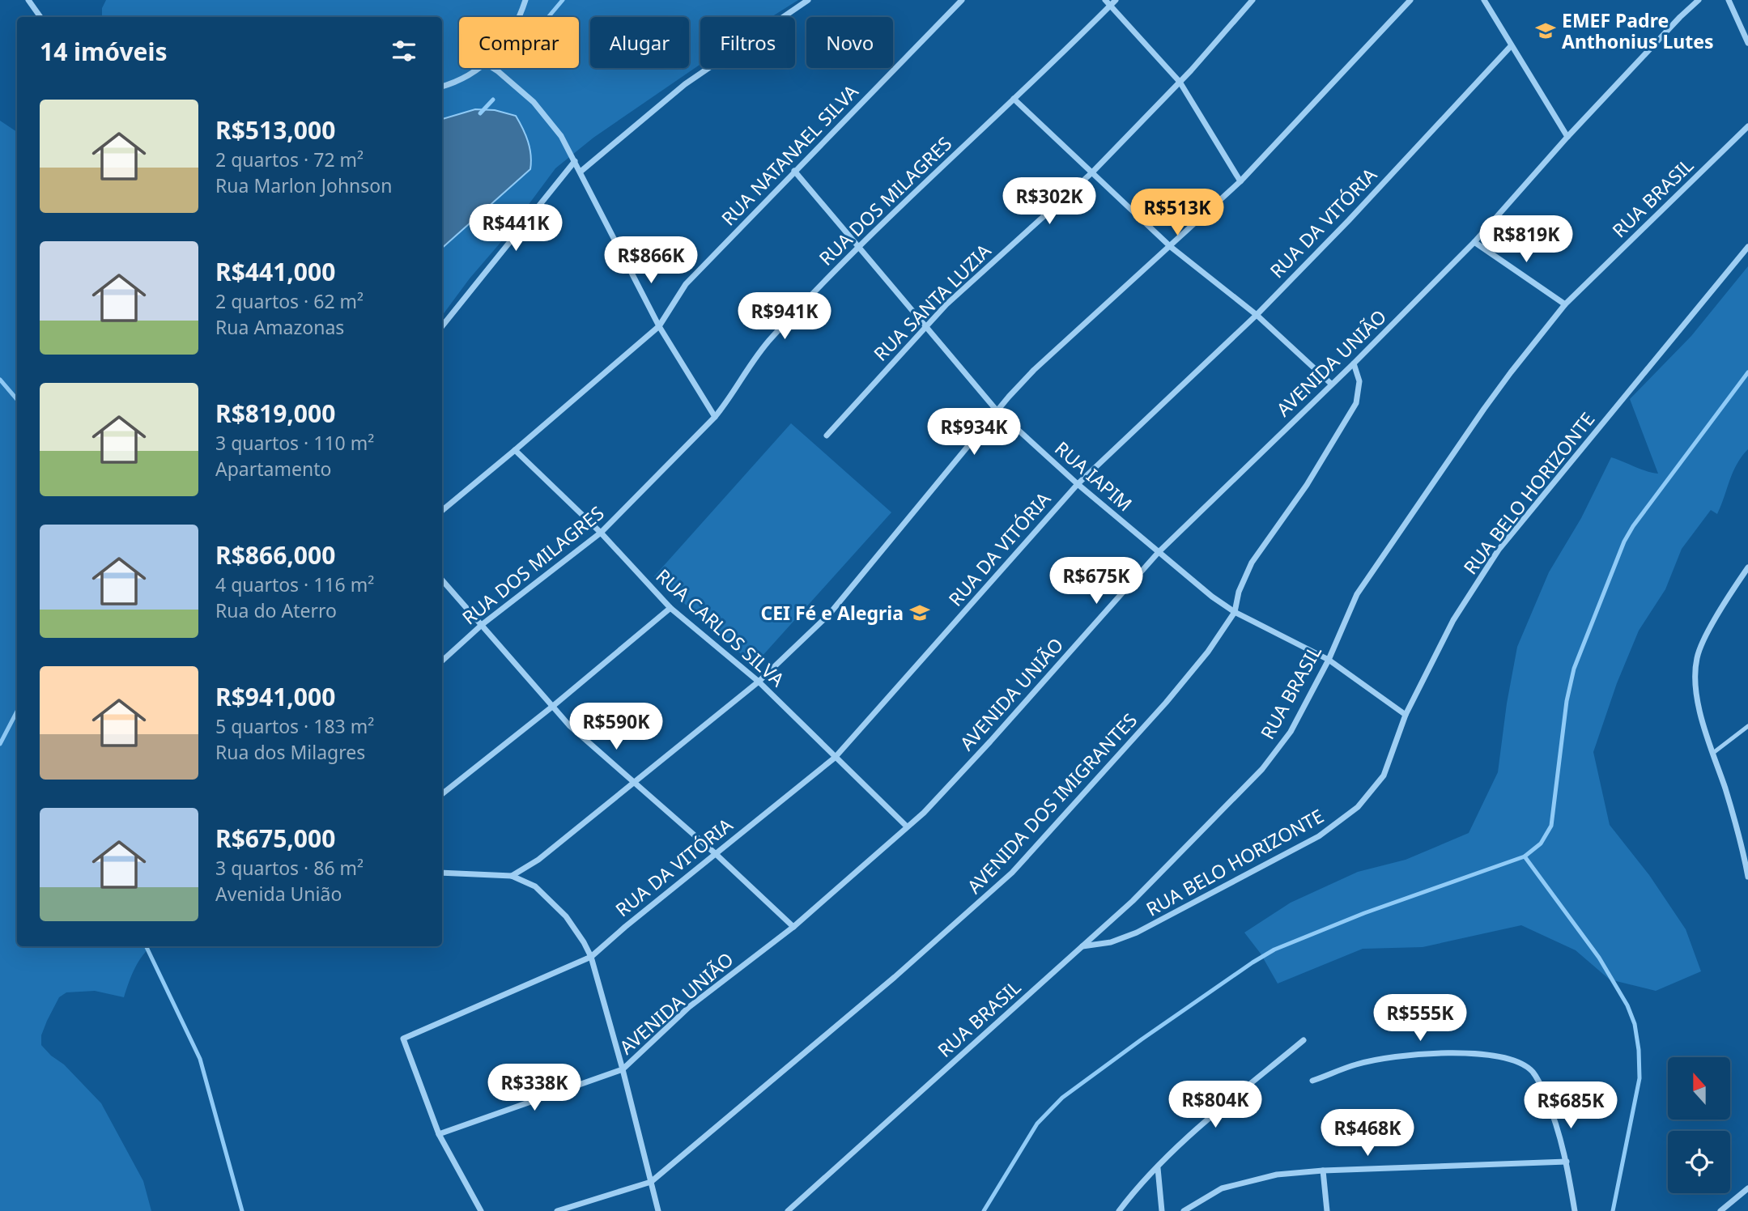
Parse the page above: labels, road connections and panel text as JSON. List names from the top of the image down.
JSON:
{
  "streets": {
    "street": [
      "RUA NATANAEL SILVA",
      "RUA BRASIL",
      "RUA DOS MILAGRES",
      "RUA DA VITÓRIA",
      "RUA SANTA LUZIA",
      "AVENIDA UNIÃO",
      "RUA IAPIM",
      "RUA BELO HORIZONTE",
      "RUA CARLOS SILVA",
      "AVENIDA DOS IMIGRANTES"
    ]
  },
  "crossings": [
    ["RUA NATANAEL SILVA", "RUA IAPIM"],
    ["RUA NATANAEL SILVA", "RUA CARLOS SILVA"],
    ["RUA BRASIL", "RUA IAPIM"],
    ["RUA BRASIL", "RUA BELO HORIZONTE"],
    ["RUA DOS MILAGRES", "RUA IAPIM"],
    ["RUA DOS MILAGRES", "RUA CARLOS SILVA"],
    ["RUA DA VITÓRIA", "AVENIDA UNIÃO"],
    ["RUA DA VITÓRIA", "RUA IAPIM"],
    ["RUA DA VITÓRIA", "RUA CARLOS SILVA"],
    ["RUA SANTA LUZIA", "RUA IAPIM"],
    ["AVENIDA UNIÃO", "RUA IAPIM"],
    ["AVENIDA UNIÃO", "RUA CARLOS SILVA"],
    ["AVENIDA UNIÃO", "AVENIDA DOS IMIGRANTES"],
    ["RUA IAPIM", "RUA BELO HORIZONTE"],
    ["RUA IAPIM", "AVENIDA DOS IMIGRANTES"]
  ],
  "places": {
    "school or university": ["EMEF Padre Anthonius Lutes", "CEI Fé e Alegria"]
  },
  "north": "top",
  "page": {
    "chip": [
      "Comprar",
      "Alugar",
      "Filtros",
      "Novo"
    ],
    "heading": "14 imóveis",
    "list": [
      {
        "name": "R$513,000",
        "note": "2 quartos · 72 m² · Rua Marlon Johnson"
      },
      {
        "name": "R$441,000",
        "note": "2 quartos · 62 m² · Rua Amazonas"
      },
      {
        "name": "R$819,000",
        "note": "3 quartos · 110 m² · Apartamento"
      },
      {
        "name": "R$866,000",
        "note": "4 quartos · 116 m² · Rua do Aterro"
      },
      {
        "name": "R$941,000",
        "note": "5 quartos · 183 m² · Rua dos Milagres"
      },
      {
        "name": "R$675,000",
        "note": "3 quartos · 86 m² · Avenida União"
      }
    ],
    "price": [
      "R$302K",
      "R$513K",
      "R$441K",
      "R$819K",
      "R$866K",
      "R$941K",
      "R$934K",
      "R$675K",
      "R$590K",
      "R$555K",
      "R$338K",
      "R$804K",
      "R$685K",
      "R$468K"
    ]
  }
}
